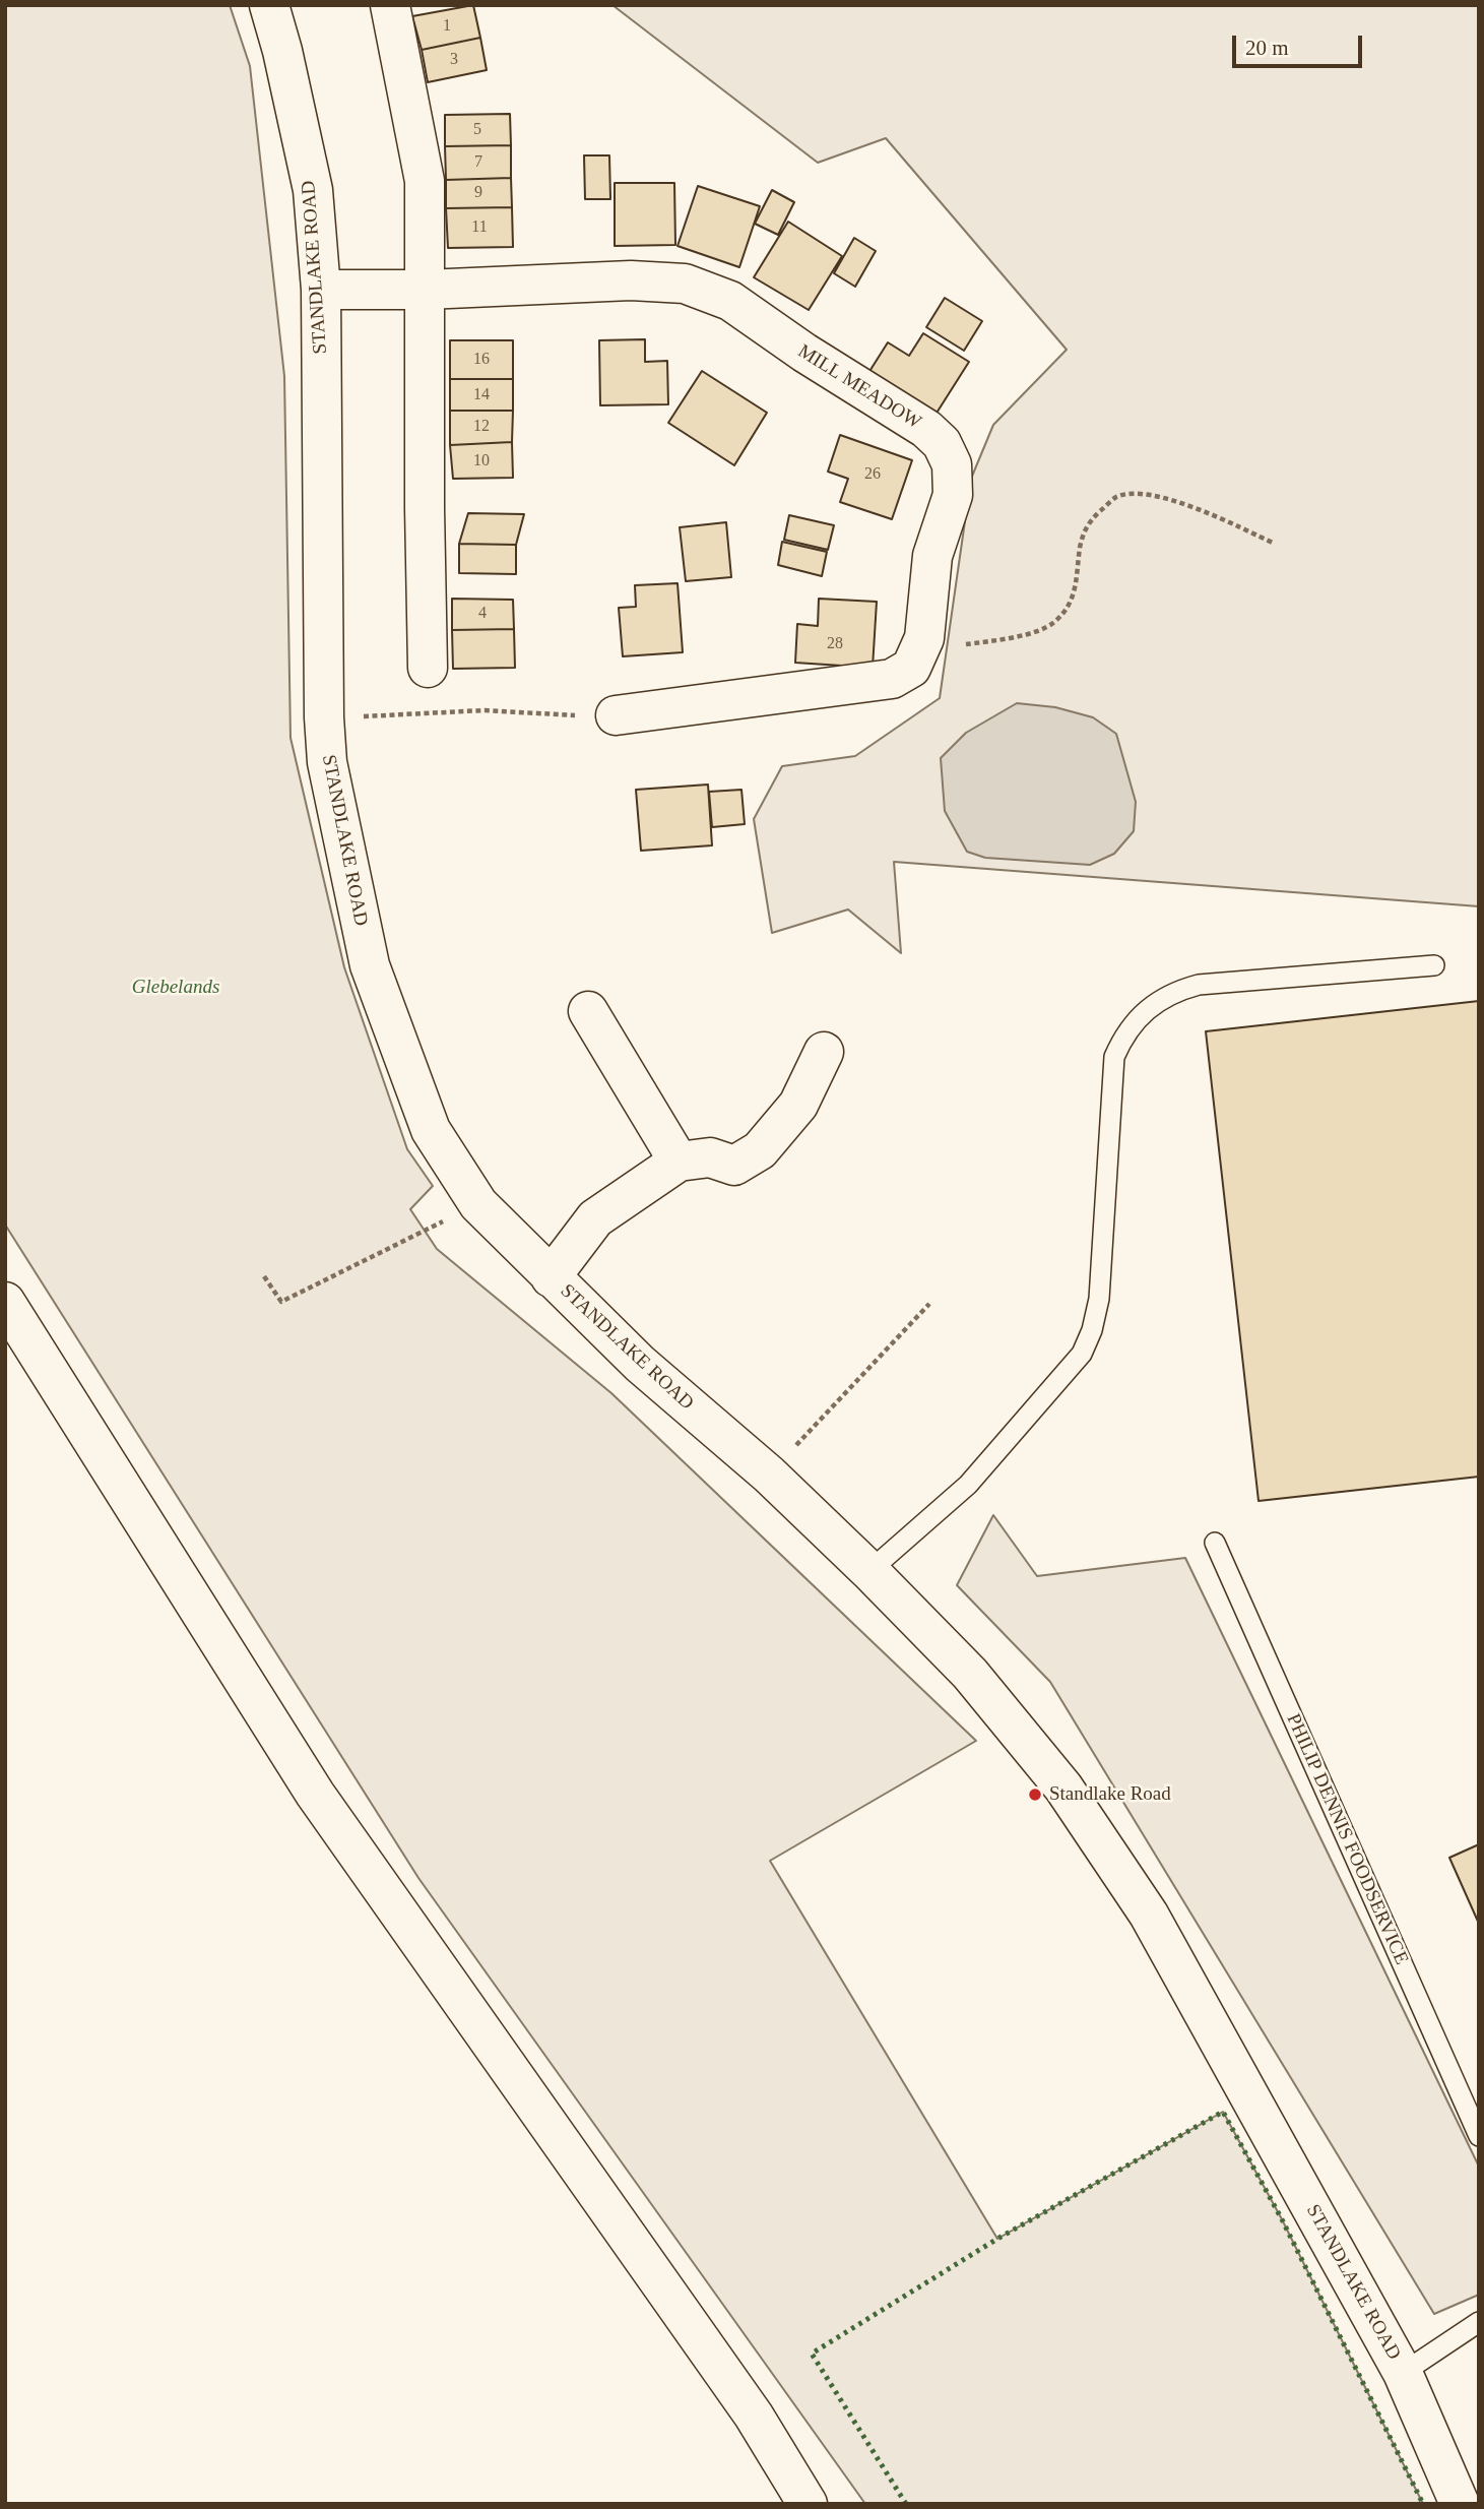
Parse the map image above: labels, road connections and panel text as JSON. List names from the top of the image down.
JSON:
{
  "streets": {
    "street": ["STANDLAKE ROAD", "MILL MEADOW"],
    "lane": ["PHILIP DENNIS FOODSERVICE"]
  },
  "crossings": [
    ["STANDLAKE ROAD", "MILL MEADOW"]
  ],
  "parks": ["Glebelands"],
  "places": ["Standlake Road"],
  "house_numbers": [
    "1",
    "3",
    "5",
    "7",
    "9",
    "11",
    "16",
    "14",
    "12",
    "10",
    "26",
    "4",
    "28"
  ],
  "scale_bar": "20 m"
}
